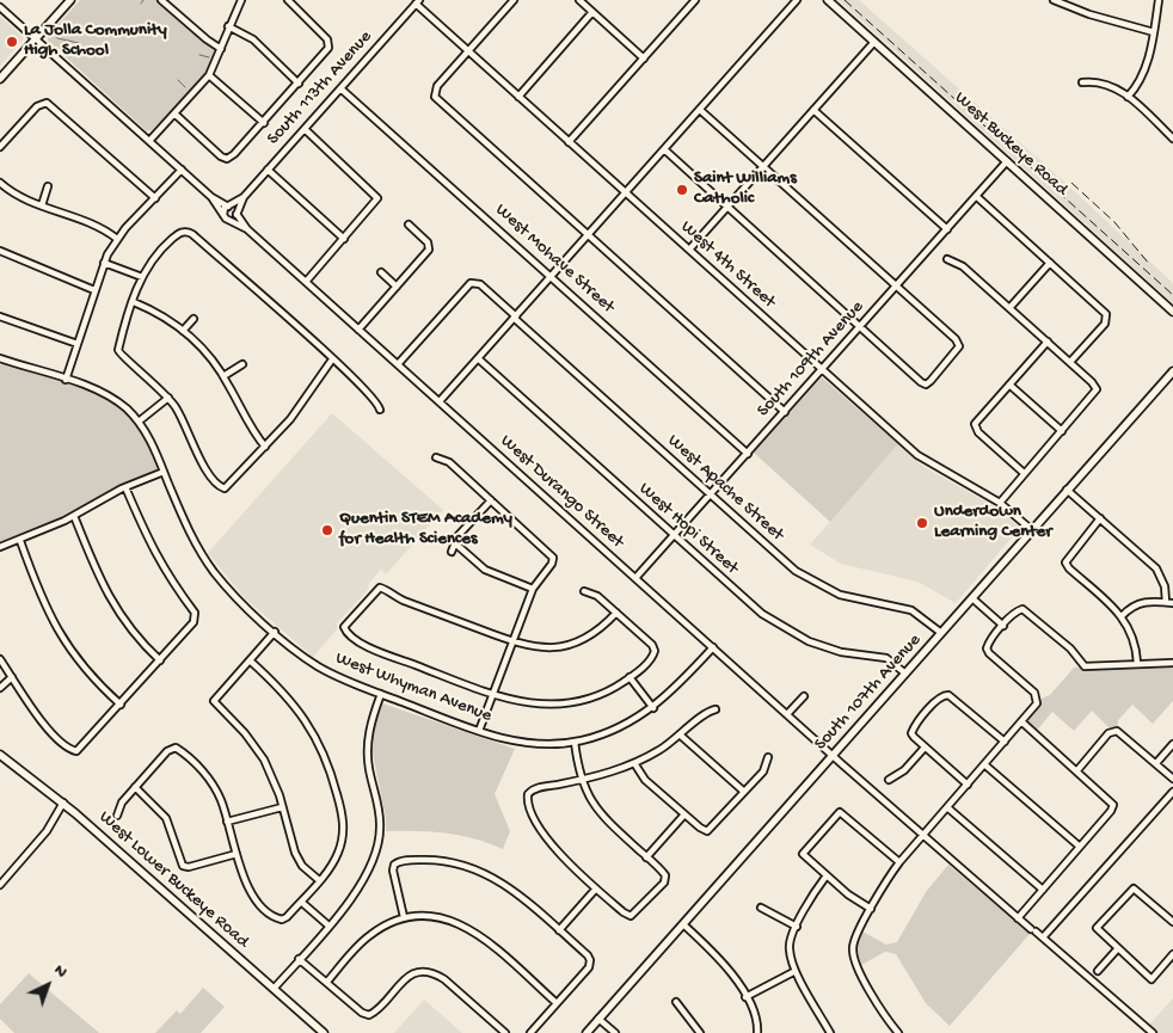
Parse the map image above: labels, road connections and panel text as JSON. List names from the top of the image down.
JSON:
{
  "streets": {
    "main road": ["West Buckeye Road", "South 107th Avenue", "West Lower Buckeye Road"],
    "street": [
      "South 113th Avenue",
      "West Mohave Street",
      "West 4th Street",
      "South 109th Avenue",
      "West Apache Street",
      "West Durango Street",
      "West Hopi Street",
      "West Whyman Avenue"
    ]
  },
  "crossings": [
    ["South 113th Avenue", "West Mohave Street"],
    ["South 113th Avenue", "West 4th Street"],
    ["West Buckeye Road", "South 109th Avenue"],
    ["West Mohave Street", "South 109th Avenue"],
    ["West 4th Street", "South 109th Avenue"],
    ["West 4th Street", "South 107th Avenue"],
    ["South 109th Avenue", "West Apache Street"],
    ["South 109th Avenue", "West Durango Street"],
    ["South 109th Avenue", "West Hopi Street"],
    ["West Apache Street", "West Durango Street"],
    ["West Apache Street", "South 107th Avenue"],
    ["West Durango Street", "West Whyman Avenue"],
    ["West Durango Street", "South 107th Avenue"],
    ["West Hopi Street", "South 107th Avenue"]
  ],
  "places": [
    "La Jolla Community High School",
    "Saint Williams Catholic",
    "Underdown Learning Center",
    "Quentin STEM Academy for Health Sciences"
  ],
  "north": "top right"
}
